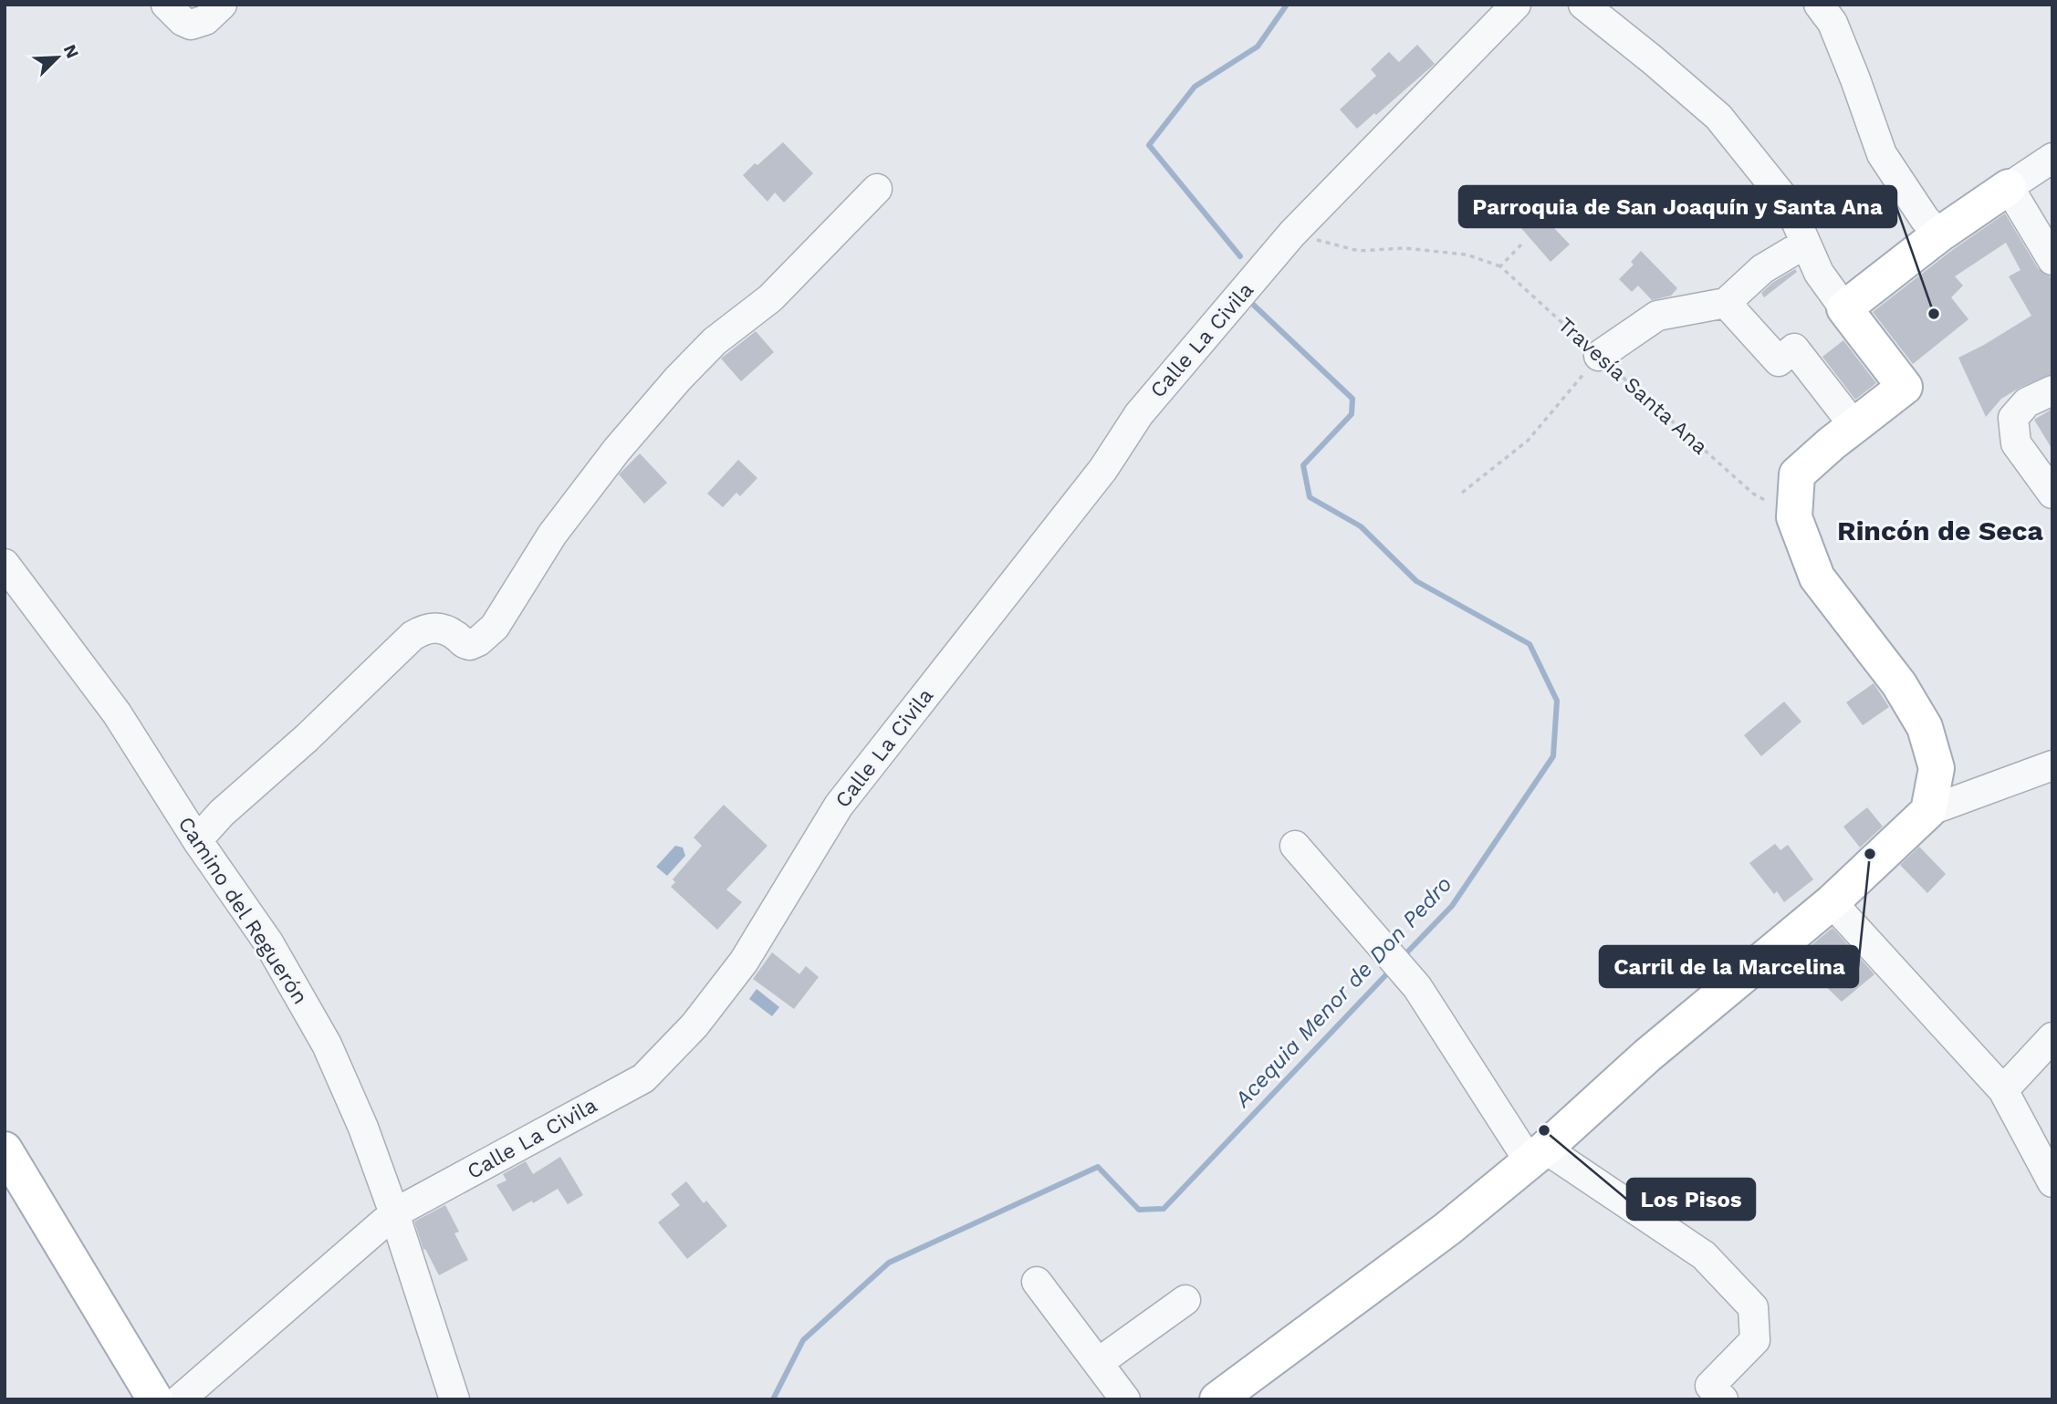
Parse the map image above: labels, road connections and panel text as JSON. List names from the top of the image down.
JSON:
{
  "streets": {
    "street": ["Calle La Civila", "Camino del Reguerón"],
    "path": ["Travesía Santa Ana"]
  },
  "crossings": [
    ["Calle La Civila", "Camino del Reguerón"]
  ],
  "districts": ["Rincón de Seca"],
  "water": ["Acequia Menor de Don Pedro"],
  "places": ["Parroquia de San Joaquín y Santa Ana", "Carril de la Marcelina", "Los Pisos"],
  "north": "top right"
}
